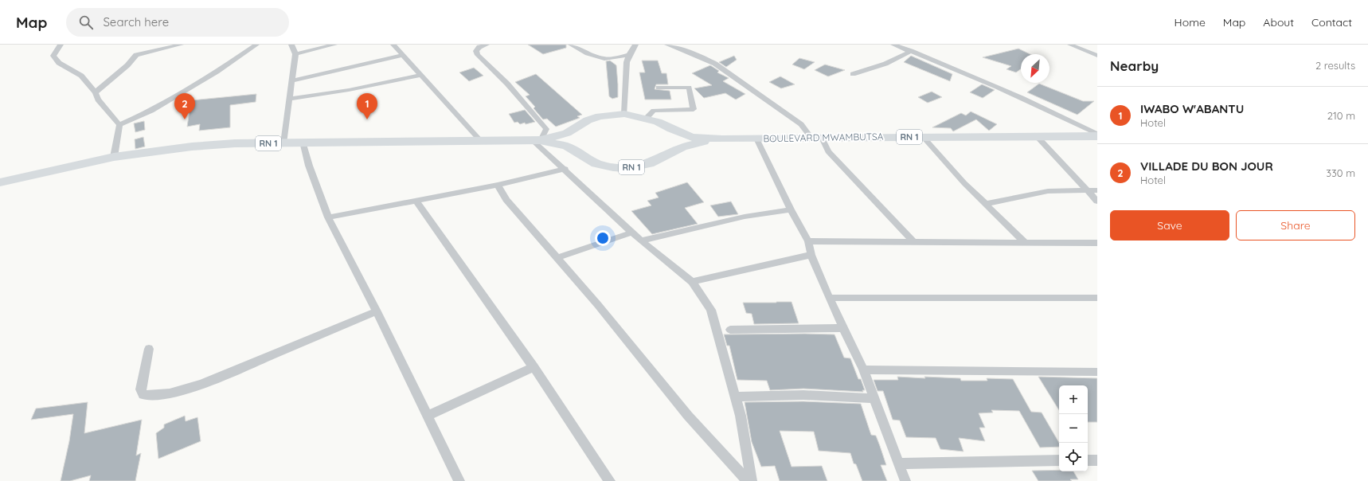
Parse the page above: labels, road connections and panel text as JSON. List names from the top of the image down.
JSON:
{
  "streets": {
    "highway": ["RN 1", "BOULEVARD MWAMBUTSA"]
  },
  "crossings": [
    ["RN 1", "BOULEVARD MWAMBUTSA"]
  ],
  "north": "bottom left",
  "page": {
    "header": "Map",
    "search": "Search here",
    "nav": [
      "Home",
      "Map",
      "About",
      "Contact"
    ],
    "heading": ["Nearby", "2 results"],
    "list": [
      {
        "mark": "1",
        "name": "IWABO W'ABANTU",
        "note": "Hotel",
        "value": "210 m"
      },
      {
        "mark": "2",
        "name": "VILLADE DU BON JOUR",
        "note": "Hotel",
        "value": "330 m"
      }
    ],
    "pins": ["1", "2"],
    "buttons": ["Save", "Share"],
    "map_buttons": ["+", "−"]
  }
}
